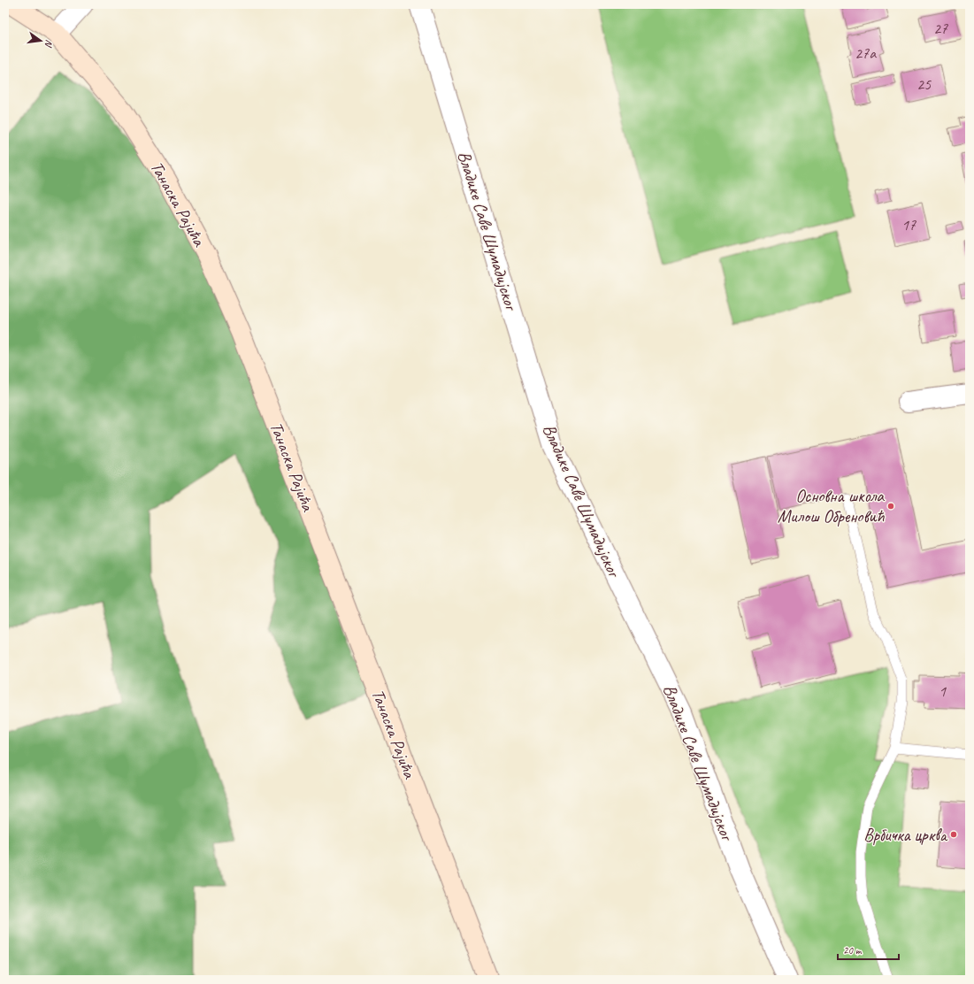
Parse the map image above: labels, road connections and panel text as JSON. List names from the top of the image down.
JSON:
{
  "streets": {
    "street": ["Танаска Рајића", "Владике Саве Шумадијског"]
  },
  "places": ["Основна школа Милош Обреновић", "Врбичка црква"],
  "house_numbers": [
    "27",
    "27a",
    "25",
    "17",
    "1"
  ],
  "scale_bar": "20 m",
  "north": "right"
}
